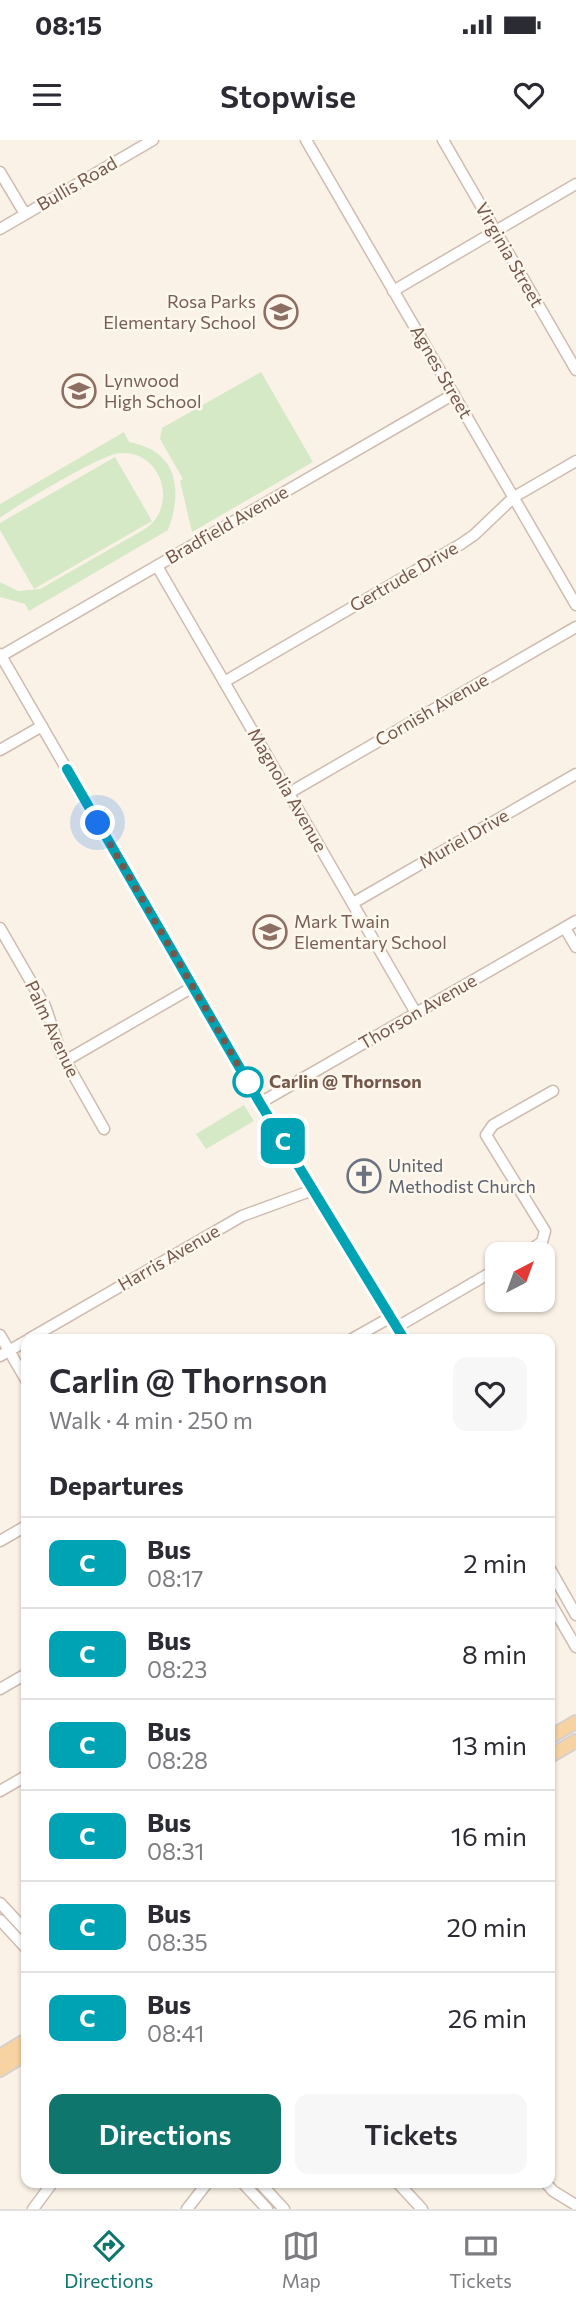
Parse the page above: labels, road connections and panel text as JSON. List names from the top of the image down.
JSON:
{
  "streets": {
    "street": [
      "Bullis Road",
      "Virginia Street",
      "Agnes Street",
      "Bradfield Avenue",
      "Gertrude Drive",
      "Cornish Avenue",
      "Magnolia Avenue",
      "Muriel Drive",
      "Thorson Avenue",
      "Palm Avenue",
      "Harris Avenue"
    ]
  },
  "crossings": [
    ["Agnes Street", "Bradfield Avenue"],
    ["Agnes Street", "Gertrude Drive"],
    ["Bradfield Avenue", "Magnolia Avenue"],
    ["Gertrude Drive", "Magnolia Avenue"],
    ["Cornish Avenue", "Magnolia Avenue"],
    ["Magnolia Avenue", "Muriel Drive"],
    ["Magnolia Avenue", "Thorson Avenue"]
  ],
  "places": {
    "school or university": ["Rosa Parks Elementary School", "Lynwood High School", "Mark Twain Elementary School"],
    "other": ["Carlin @ Thornson"],
    "church": ["United Methodist Church"]
  },
  "lines": ["bus line C"],
  "north": "top right",
  "page": {
    "status": "08:15",
    "header": "Stopwise",
    "on_map": "C",
    "heading": [
      ["Carlin @ Thornson", "Walk · 4 min · 250 m"],
      "Departures"
    ],
    "list": [
      {
        "mark": "C",
        "name": "Bus",
        "note": "08:17",
        "value": "2 min"
      },
      {
        "mark": "C",
        "name": "Bus",
        "note": "08:23",
        "value": "8 min"
      },
      {
        "mark": "C",
        "name": "Bus",
        "note": "08:28",
        "value": "13 min"
      },
      {
        "mark": "C",
        "name": "Bus",
        "note": "08:31",
        "value": "16 min"
      },
      {
        "mark": "C",
        "name": "Bus",
        "note": "08:35",
        "value": "20 min"
      },
      {
        "mark": "C",
        "name": "Bus",
        "note": "08:41",
        "value": "26 min"
      }
    ],
    "buttons": ["Directions", "Tickets"],
    "tabs": ["Directions", "Map", "Tickets"]
  }
}
